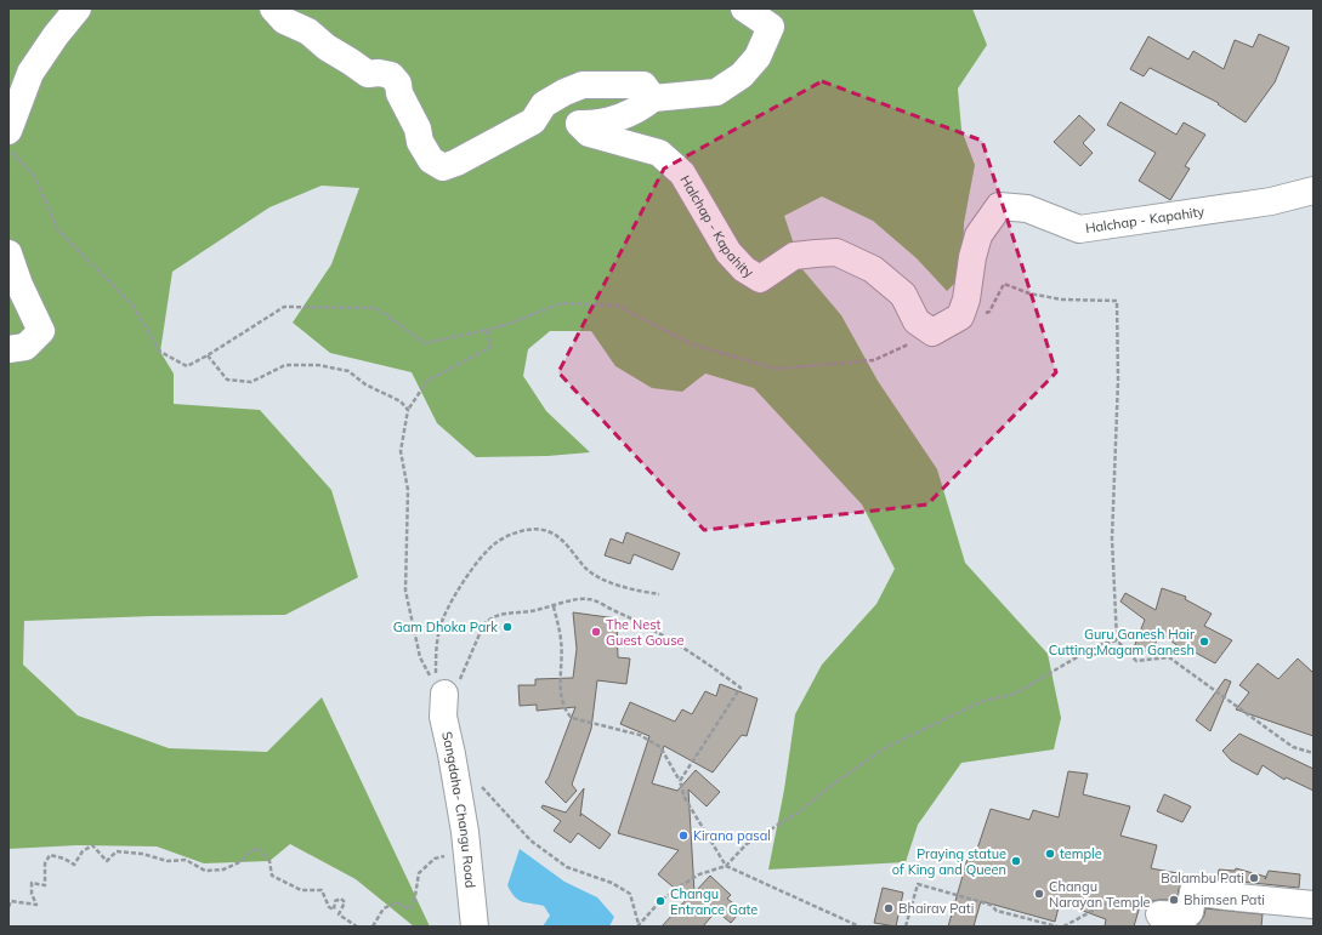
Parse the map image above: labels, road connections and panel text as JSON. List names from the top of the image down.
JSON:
{
  "streets": {
    "street": ["Halchap - Kapahity", "Sangdaha- Changu Road"]
  },
  "places": [
    "Gam Dhoka Park",
    "The Nest Guest Gouse",
    "Guru Ganesh Hair Cutting;Magam Ganesh",
    "Kirana pasal",
    "temple",
    "Praying statue of King and Queen",
    "Balambu Pati",
    "Changu Narayan Temple",
    "Bhimsen Pati",
    "Changu Entrance Gate",
    "Bhairav Pati"
  ]
}
